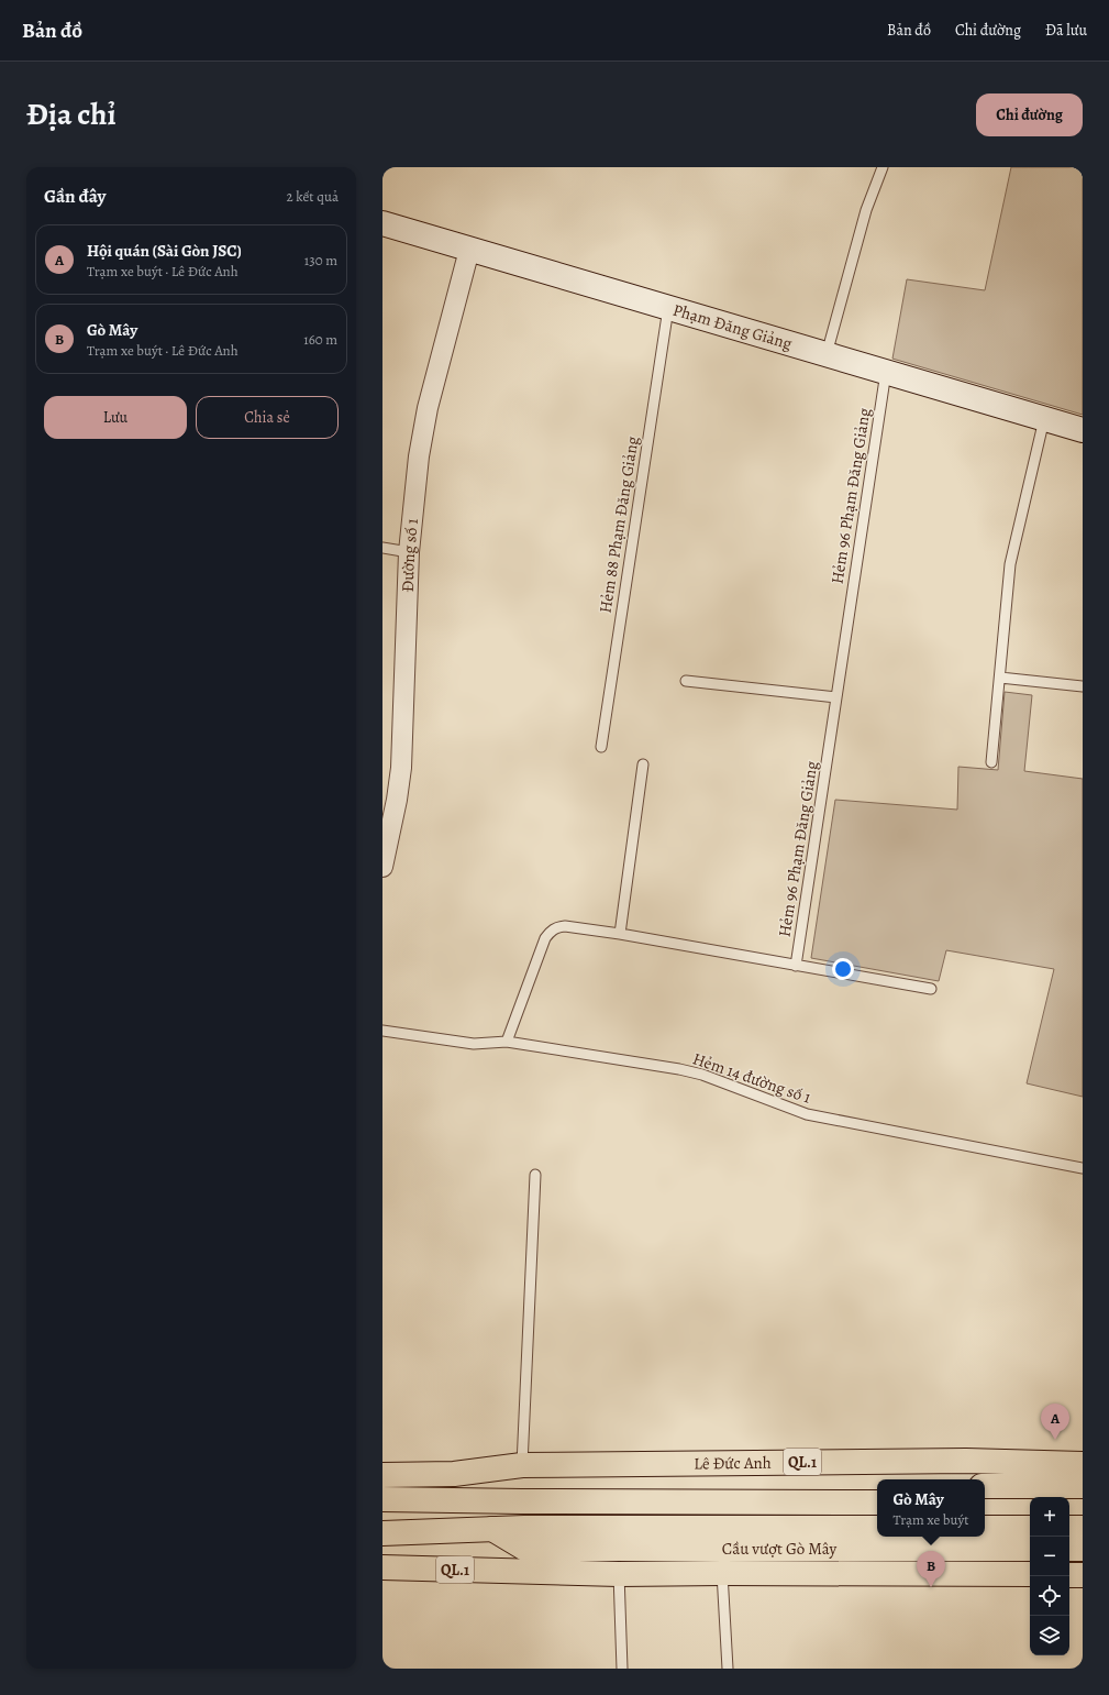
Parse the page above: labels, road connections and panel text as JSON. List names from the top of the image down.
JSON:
{
  "streets": {
    "highway": ["QL.1", "Lê Đức Anh", "Cầu vượt Gò Mây"],
    "street": ["Phạm Đăng Giảng", "Đường số 1"],
    "lane": ["Hẻm 96 Phạm Đăng Giảng", "Hẻm 88 Phạm Đăng Giảng", "Hẻm 14 đường số 1"]
  },
  "crossings": [
    ["Phạm Đăng Giảng", "Hẻm 96 Phạm Đăng Giảng"],
    ["Phạm Đăng Giảng", "Hẻm 88 Phạm Đăng Giảng"],
    ["Phạm Đăng Giảng", "Đường số 1"],
    ["QL.1", "Lê Đức Anh"],
    ["QL.1", "Cầu vượt Gò Mây"]
  ],
  "page": {
    "header": "Bản đồ",
    "nav": ["Bản đồ", "Chỉ đường", "Đã lưu"],
    "title": "Địa chỉ",
    "buttons": [
      "Chỉ đường",
      ["Lưu", "Chia sẻ"]
    ],
    "heading": ["Gần đây", "2 kết quả"],
    "list": [
      {
        "mark": "A",
        "name": "Hội quán (Sài Gòn JSC)",
        "note": "Trạm xe buýt · Lê Đức Anh",
        "value": "130 m"
      },
      {
        "mark": "B",
        "name": "Gò Mây",
        "note": "Trạm xe buýt · Lê Đức Anh",
        "value": "160 m"
      }
    ],
    "pins": ["A", "B"],
    "popup": ["Gò Mây", "Trạm xe buýt"],
    "map_buttons": ["+", "−"]
  }
}
